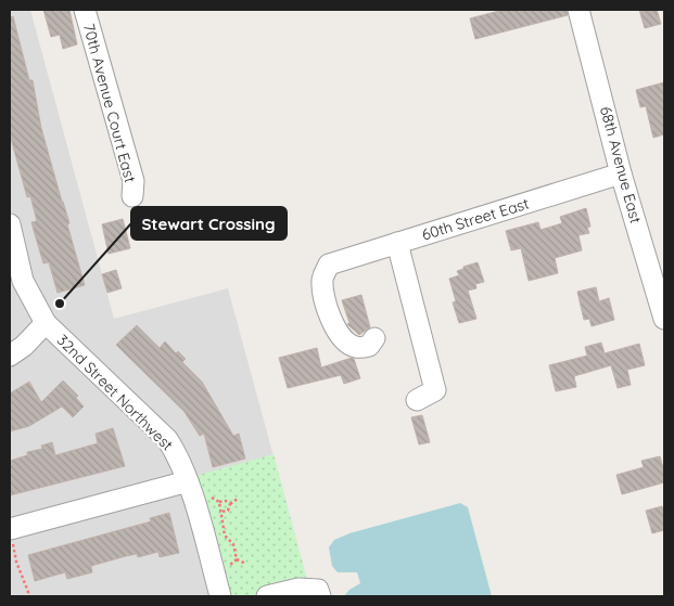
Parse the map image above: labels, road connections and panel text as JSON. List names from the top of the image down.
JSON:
{
  "streets": {
    "street": [
      "70th Avenue Court East",
      "68th Avenue East",
      "60th Street East",
      "32nd Street Northwest"
    ]
  },
  "crossings": [
    ["68th Avenue East", "60th Street East"]
  ],
  "places": ["Stewart Crossing"]
}
